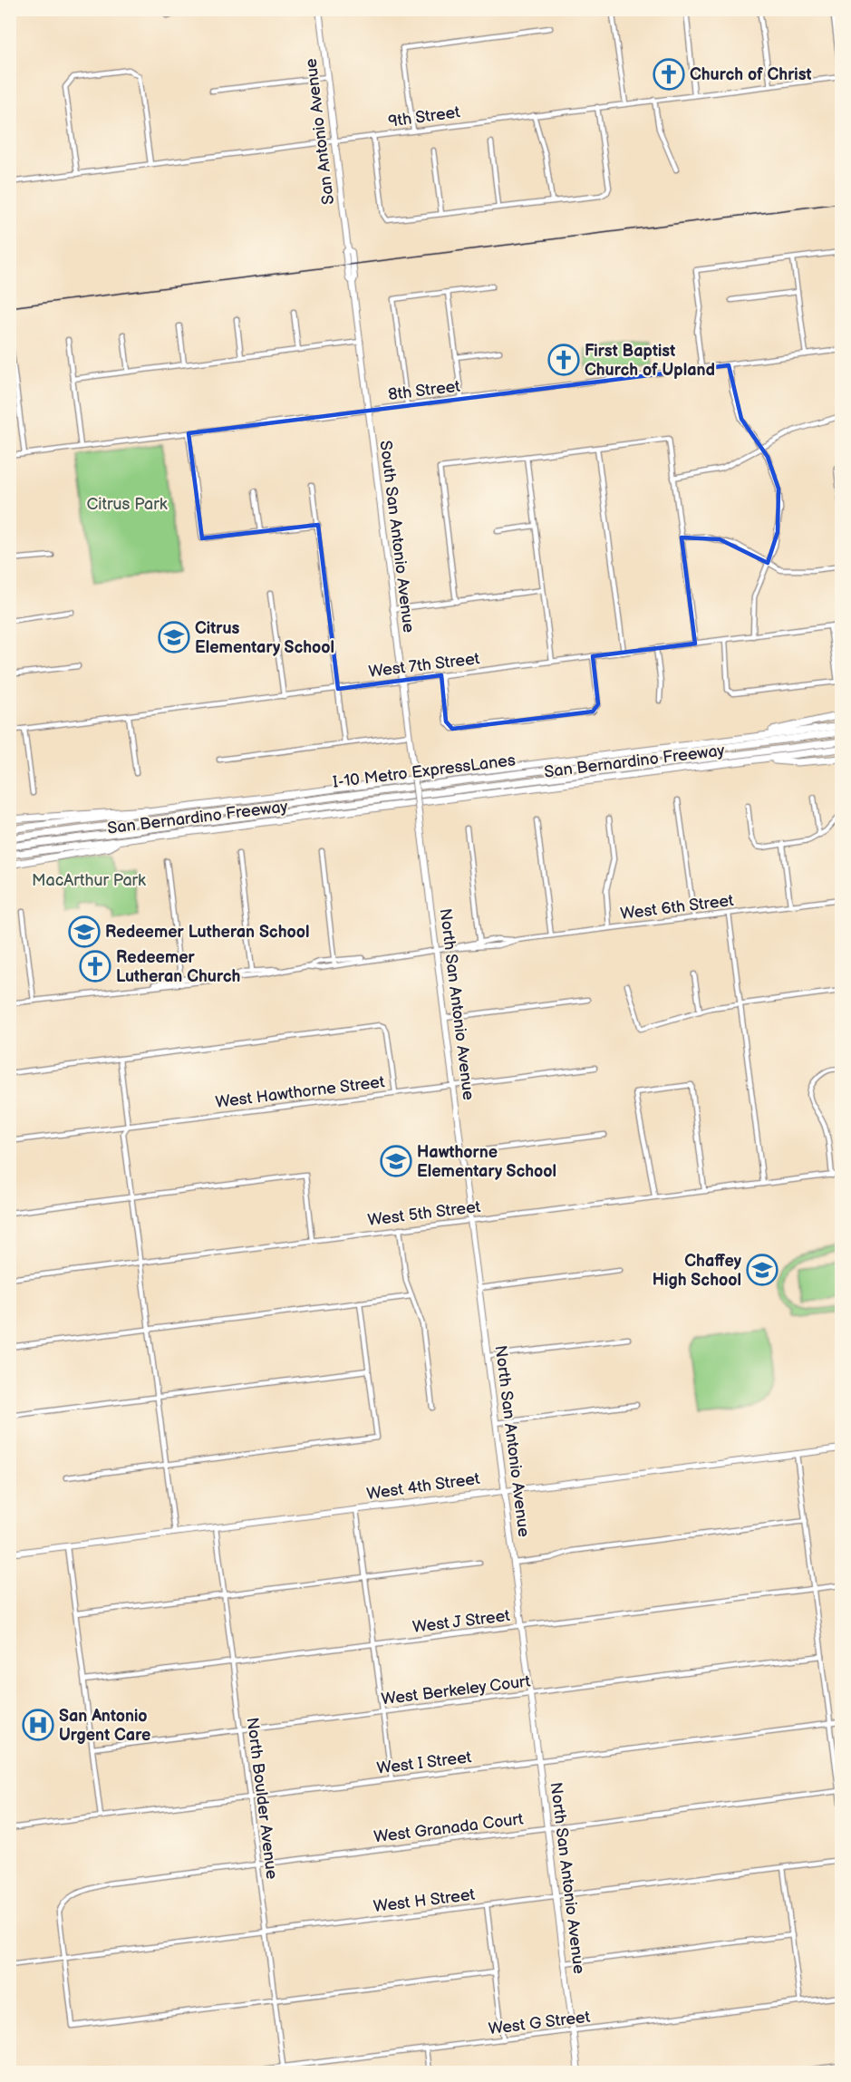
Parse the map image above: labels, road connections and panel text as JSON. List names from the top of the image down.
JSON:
{
  "streets": {
    "highway": ["San Bernardino Freeway", "I-10 Metro ExpressLanes"],
    "main road": [
      "San Antonio Avenue",
      "South San Antonio Avenue",
      "North San Antonio Avenue",
      "West 4th Street"
    ],
    "street": [
      "9th Street",
      "8th Street",
      "West 7th Street",
      "West 6th Street",
      "West Hawthorne Street",
      "West 5th Street",
      "West J Street",
      "West Berkeley Court",
      "West I Street",
      "North Boulder Avenue",
      "West Granada Court",
      "West H Street",
      "West G Street"
    ]
  },
  "crossings": [
    ["9th Street", "San Antonio Avenue"],
    ["San Antonio Avenue", "South San Antonio Avenue"],
    ["8th Street", "South San Antonio Avenue"],
    ["South San Antonio Avenue", "West 7th Street"],
    ["South San Antonio Avenue", "North San Antonio Avenue"],
    ["West 6th Street", "North San Antonio Avenue"],
    ["North San Antonio Avenue", "West Hawthorne Street"],
    ["North San Antonio Avenue", "West 5th Street"],
    ["North San Antonio Avenue", "West 4th Street"],
    ["North San Antonio Avenue", "West J Street"],
    ["North San Antonio Avenue", "West Berkeley Court"],
    ["North San Antonio Avenue", "West I Street"],
    ["North San Antonio Avenue", "West Granada Court"],
    ["North San Antonio Avenue", "West H Street"],
    ["North San Antonio Avenue", "West G Street"],
    ["West 4th Street", "North Boulder Avenue"],
    ["West J Street", "North Boulder Avenue"],
    ["West Berkeley Court", "North Boulder Avenue"],
    ["West I Street", "North Boulder Avenue"],
    ["North Boulder Avenue", "West Granada Court"],
    ["North Boulder Avenue", "West H Street"],
    ["North Boulder Avenue", "West G Street"],
    ["West Granada Court", "West H Street"]
  ],
  "parks": ["Citrus Park", "MacArthur Park"],
  "places": {
    "church": ["Church of Christ", "First Baptist Church of Upland", "Redeemer Lutheran Church"],
    "school or university": [
      "Citrus Elementary School",
      "Redeemer Lutheran School",
      "Hawthorne Elementary School",
      "Chaffey High School"
    ],
    "hospital": ["San Antonio Urgent Care"]
  }
}
